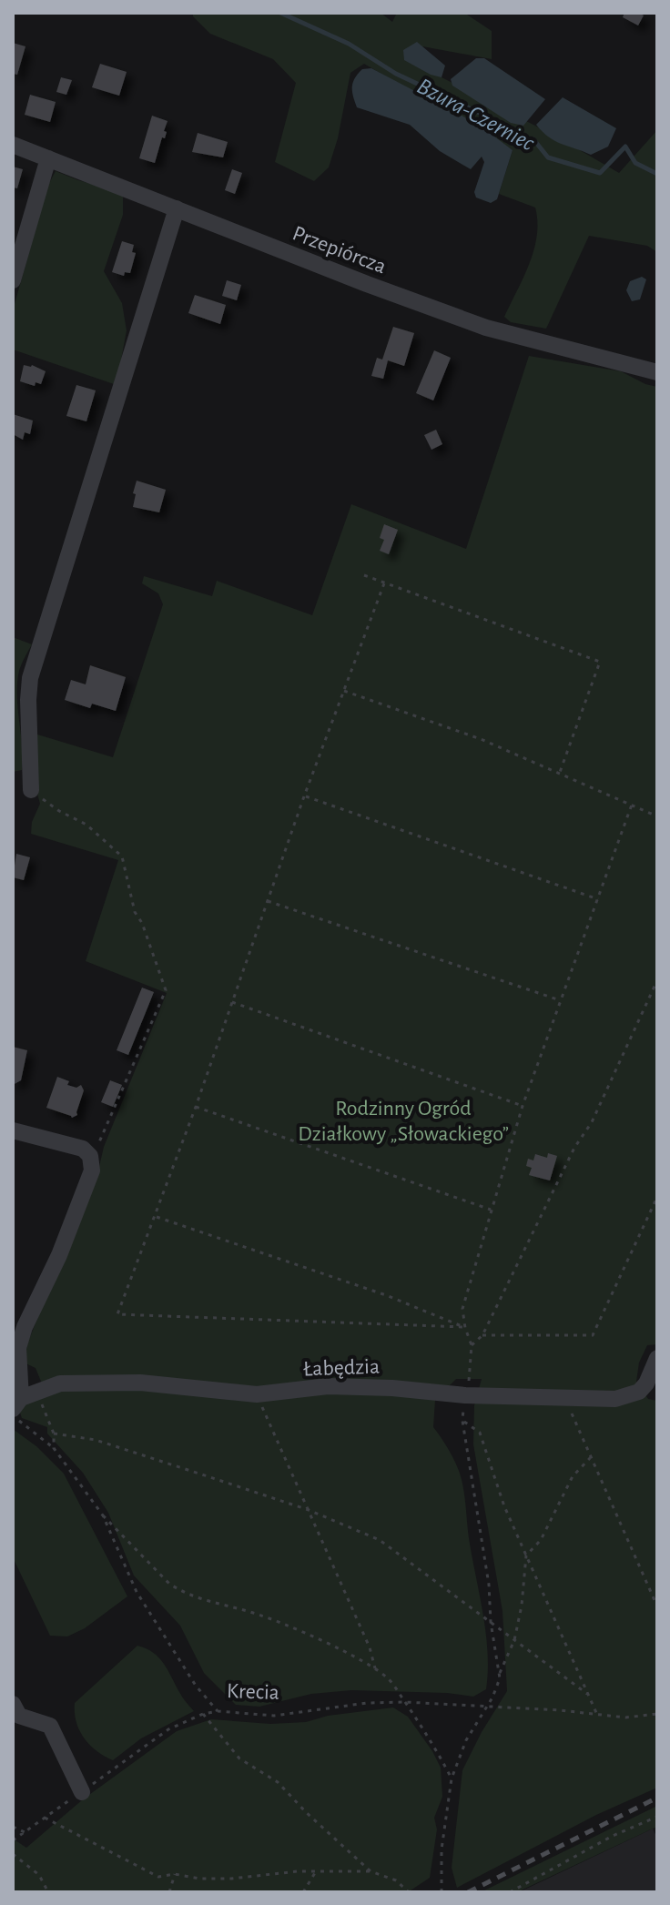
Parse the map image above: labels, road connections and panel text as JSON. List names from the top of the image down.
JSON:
{
  "streets": {
    "street": ["Przepiórcza", "Łabędzia"],
    "path": ["Krecia"]
  },
  "water": ["Bzura-Czerniec"],
  "parks": ["Rodzinny Ogród Działkowy „Słowackiego”"]
}
